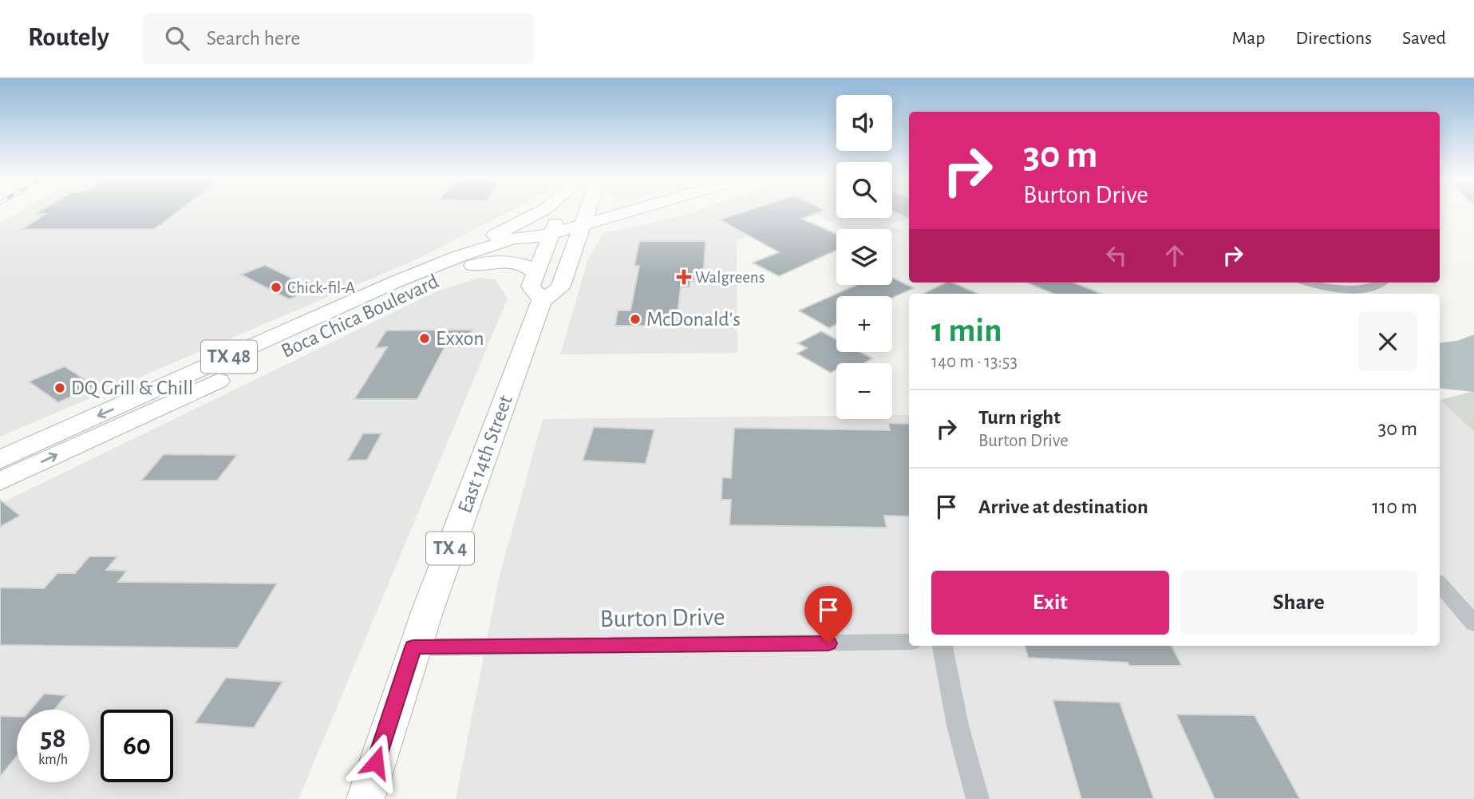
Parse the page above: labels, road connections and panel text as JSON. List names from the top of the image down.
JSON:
{
  "streets": {
    "main road": [
      "Boca Chica Boulevard",
      "TX 48",
      "East 14th Street",
      "TX 4"
    ],
    "street": ["Burton Drive"]
  },
  "crossings": [
    ["Boca Chica Boulevard", "TX 48"],
    ["Boca Chica Boulevard", "East 14th Street"],
    ["East 14th Street", "TX 4"],
    ["East 14th Street", "Burton Drive"]
  ],
  "places": {
    "health": ["Walgreens"],
    "other": [
      "Chick-fil-A",
      "McDonald's",
      "Exxon",
      "DQ Grill & Chill"
    ]
  },
  "page": {
    "header": "Routely",
    "search": "Search here",
    "nav": ["Map", "Directions", "Saved"],
    "map_buttons": ["+", "−"],
    "turn": ["30 m", "Burton Drive"],
    "heading": ["1 min", "140 m · 13:53"],
    "list": [
      {
        "name": "Turn right",
        "note": "Burton Drive",
        "value": "30 m"
      },
      {
        "name": "Arrive at destination",
        "value": "110 m"
      }
    ],
    "buttons": ["Exit", "Share"],
    "speed": "58 km/h",
    "limit": "60"
  }
}
